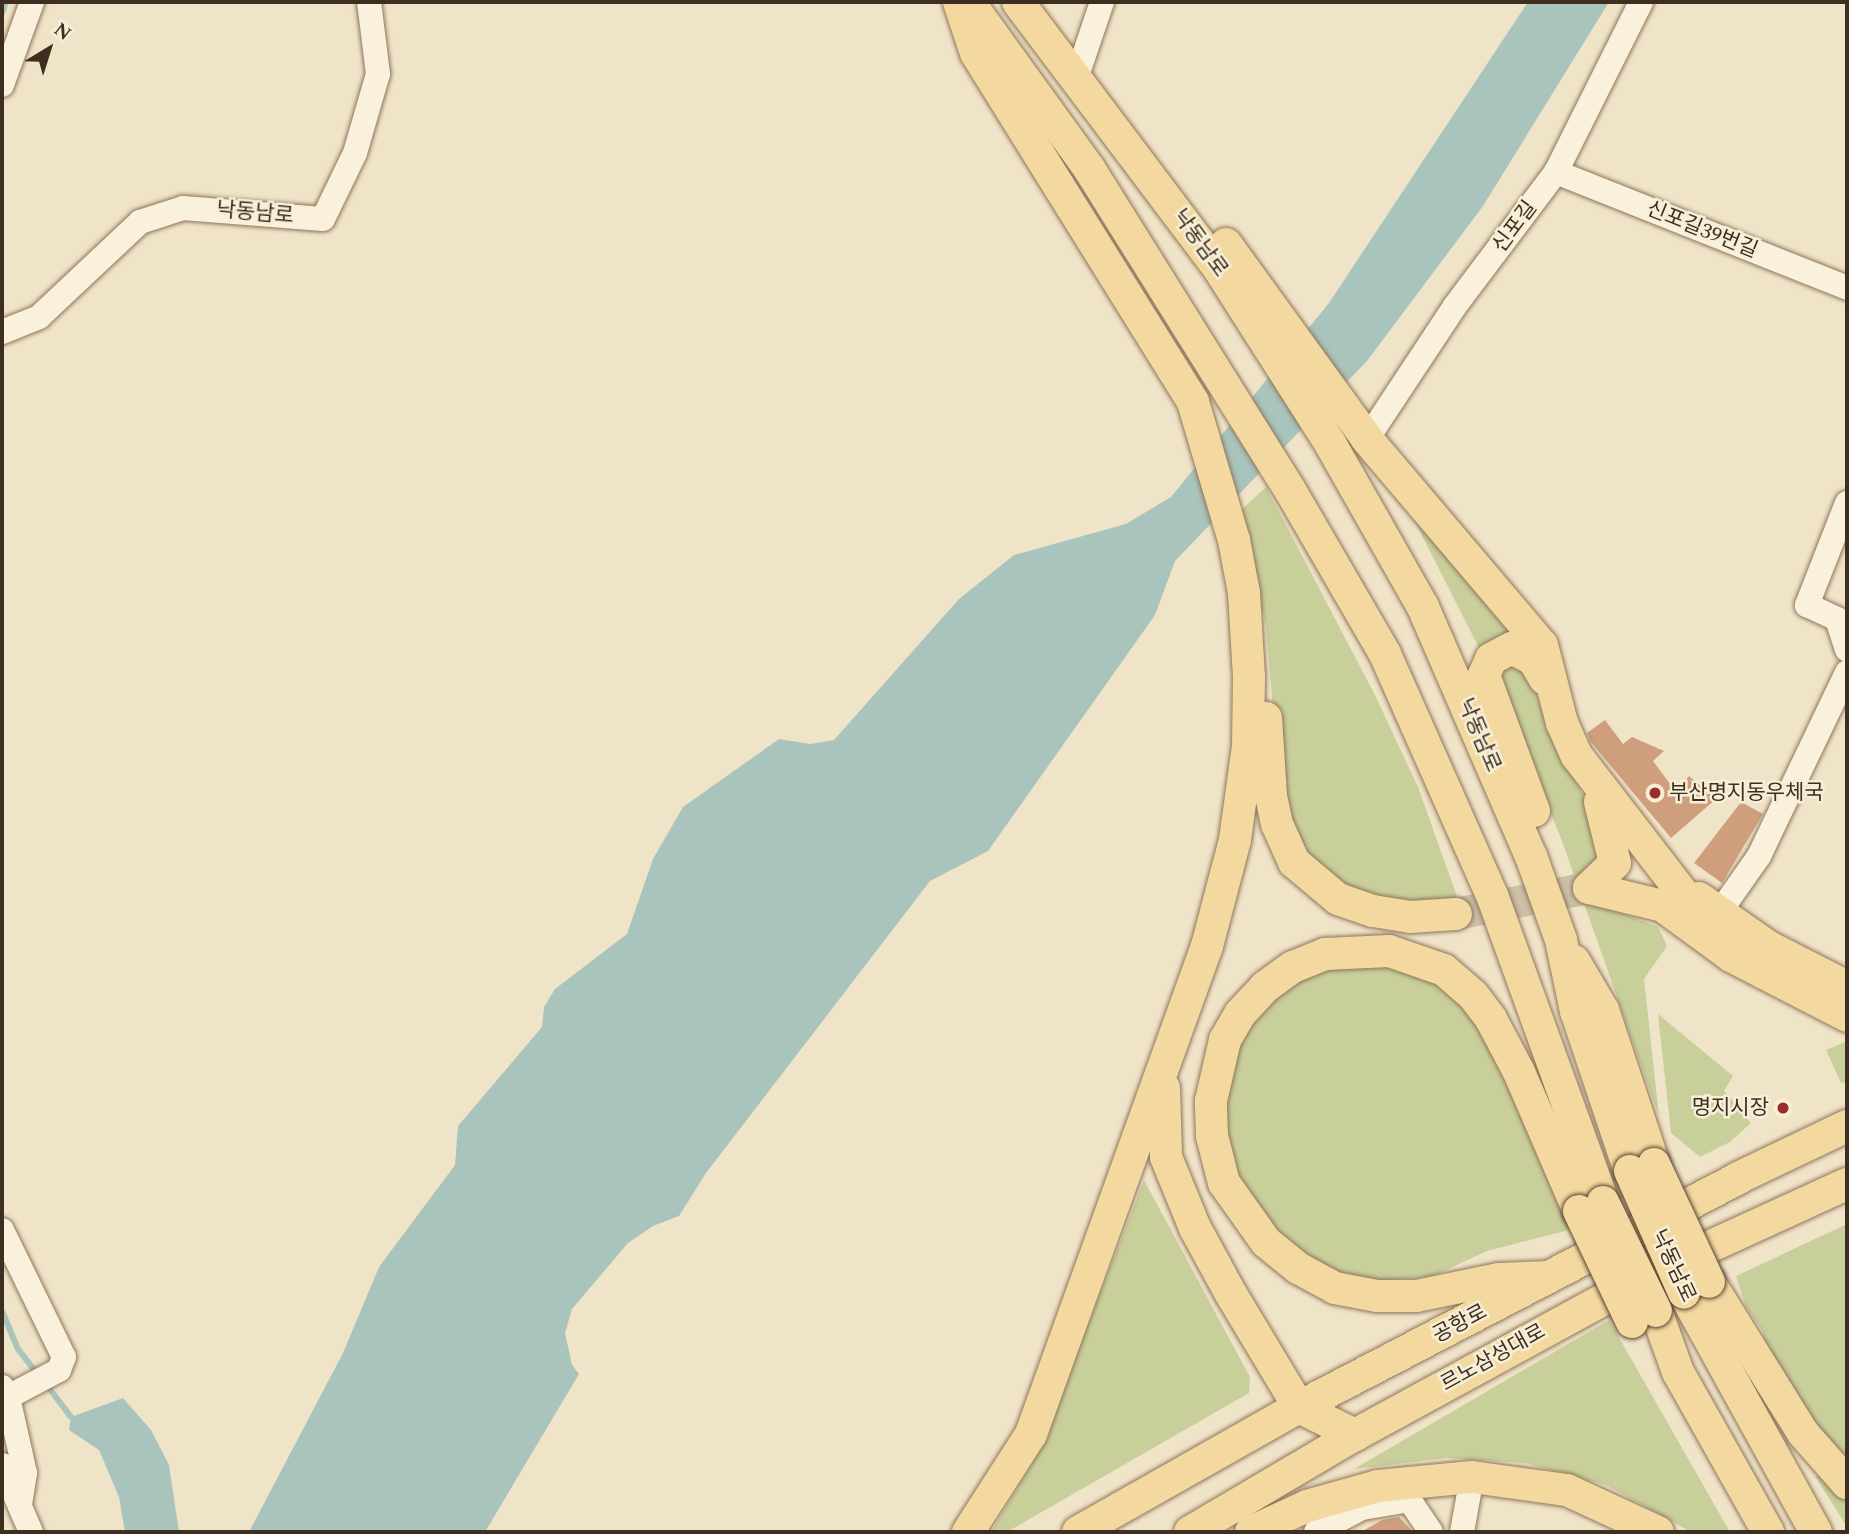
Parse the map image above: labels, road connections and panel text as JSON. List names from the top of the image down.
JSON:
{
  "streets": {
    "main road": ["낙동남로", "공항로", "르노삼성대로"],
    "street": ["신포길", "신포길39번길"]
  },
  "crossings": [
    ["신포길", "신포길39번길"]
  ],
  "places": ["부산명지동우체국", "명지시장"],
  "north": "top right"
}
